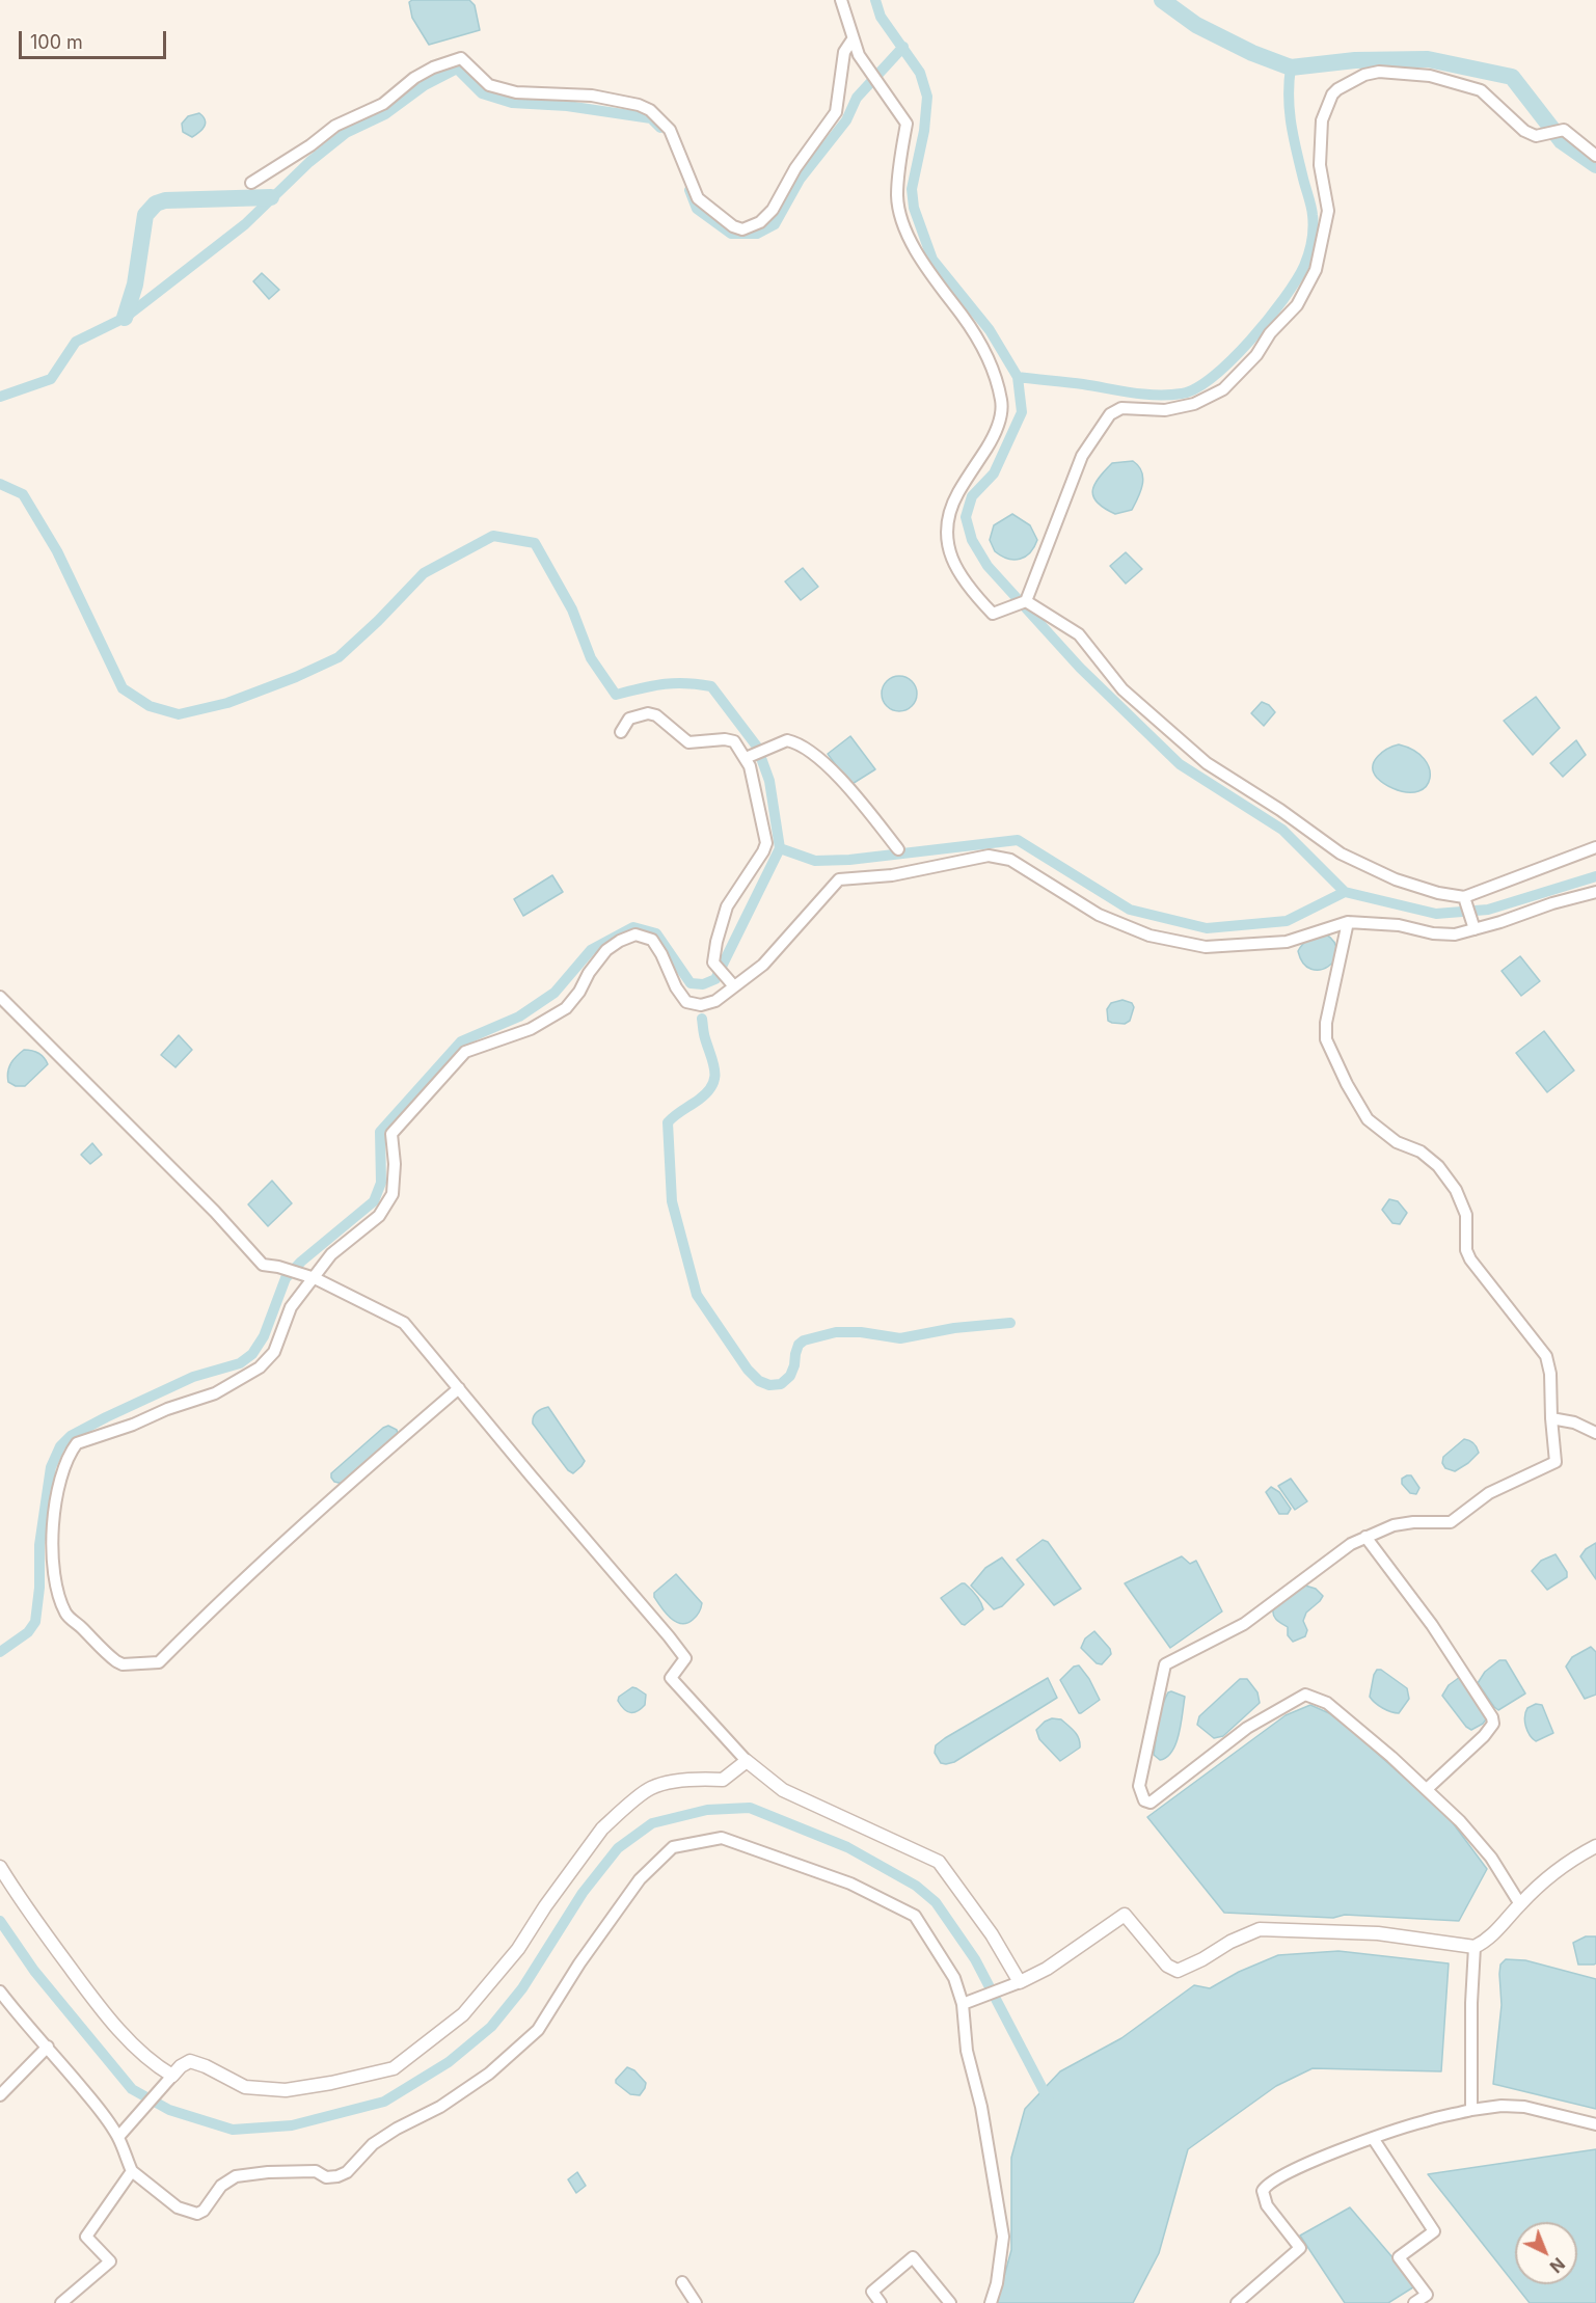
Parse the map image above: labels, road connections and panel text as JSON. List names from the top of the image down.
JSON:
{
  "scale_bar": "100 m",
  "north": "bottom right"
}
